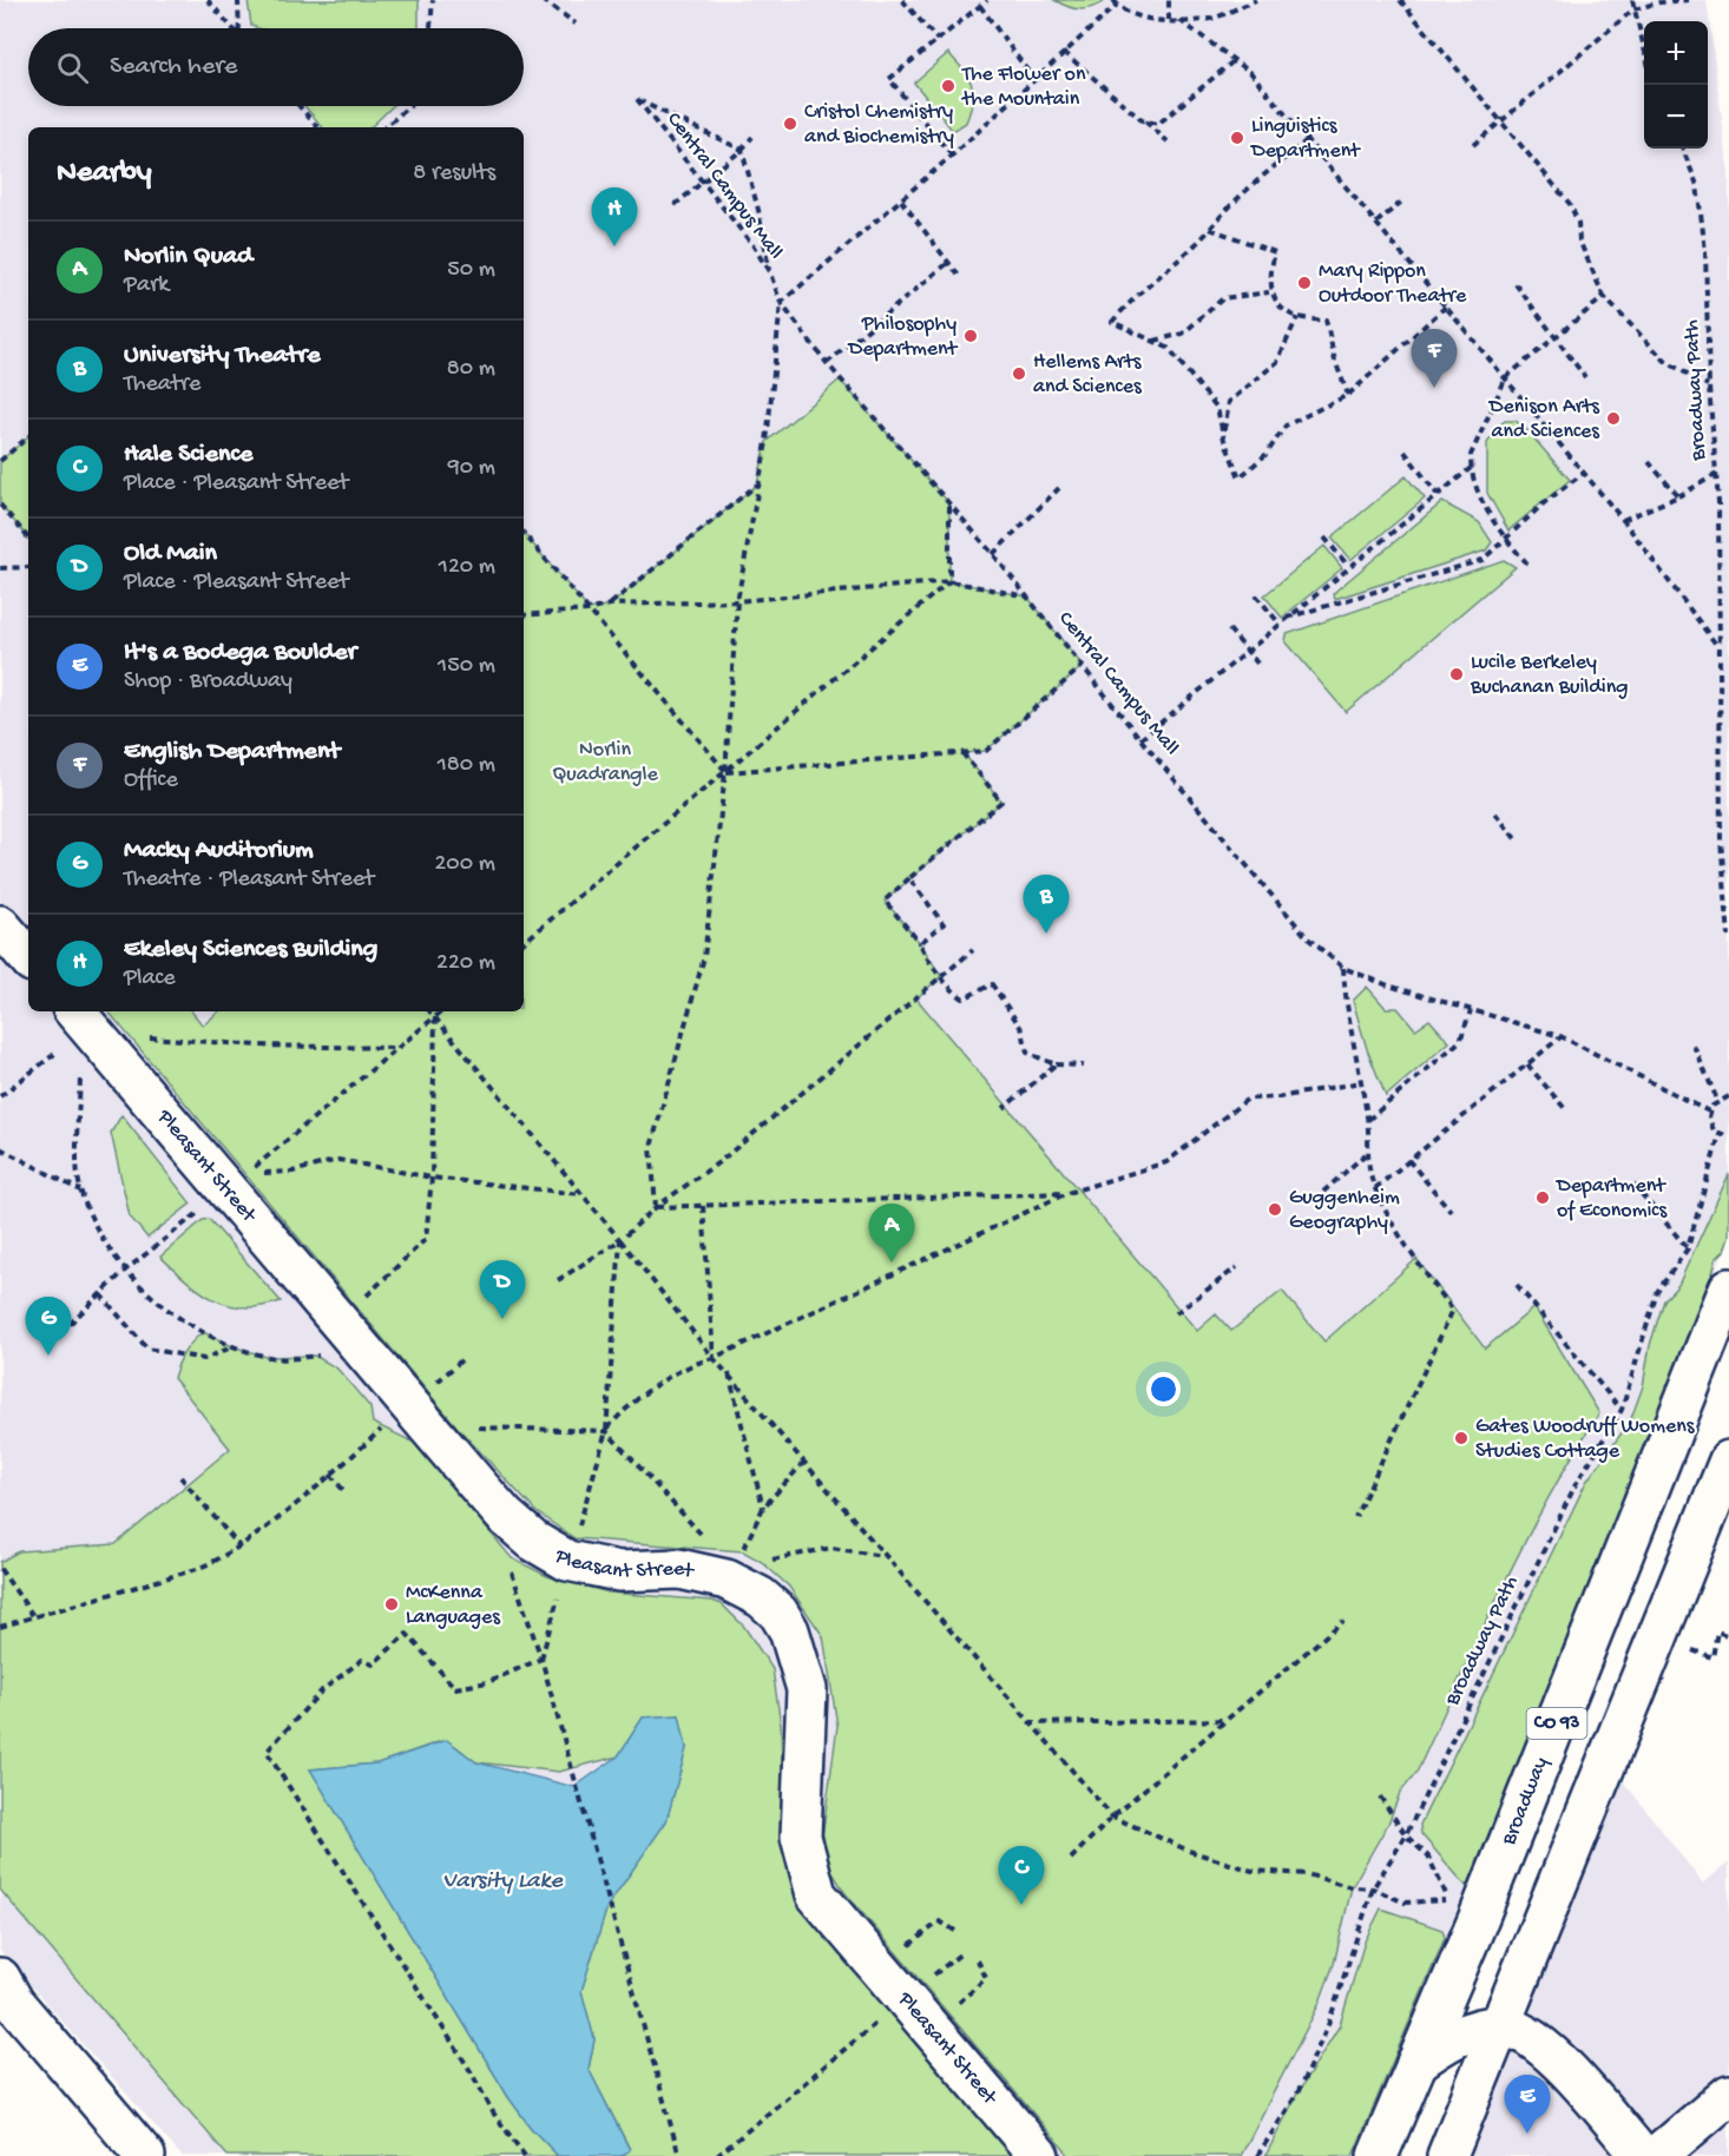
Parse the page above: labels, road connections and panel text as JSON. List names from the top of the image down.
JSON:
{
  "streets": {
    "street": ["Pleasant Street", "CO 93", "Broadway"],
    "path": ["Central Campus Mall", "Broadway Path"]
  },
  "water": ["Varsity Lake"],
  "parks": ["Norlin Quadrangle"],
  "places": [
    "The Flower on the Mountain",
    "Cristol Chemistry and Biochemistry",
    "Linguistics Department",
    "Mary Rippon Outdoor Theatre",
    "Philosophy Department",
    "Hellems Arts and Sciences",
    "Denison Arts and Sciences",
    "Lucile Berkeley Buchanan Building",
    "Department of Economics",
    "Guggenheim Geography",
    "Gates Woodruff Womens Studies Cottage",
    "McKenna Languages"
  ],
  "page": {
    "map_buttons": ["+", "−"],
    "search": "Search here",
    "heading": ["Nearby", "8 results"],
    "pins": [
      "H",
      "F",
      "B",
      "A",
      "D",
      "G",
      "C",
      "E"
    ],
    "list": [
      {
        "mark": "A",
        "name": "Norlin Quad",
        "note": "Park",
        "value": "50 m"
      },
      {
        "mark": "B",
        "name": "University Theatre",
        "note": "Theatre",
        "value": "80 m"
      },
      {
        "mark": "C",
        "name": "Hale Science",
        "note": "Place · Pleasant Street",
        "value": "90 m"
      },
      {
        "mark": "D",
        "name": "Old Main",
        "note": "Place · Pleasant Street",
        "value": "120 m"
      },
      {
        "mark": "E",
        "name": "It's a Bodega Boulder",
        "note": "Shop · Broadway",
        "value": "150 m"
      },
      {
        "mark": "F",
        "name": "English Department",
        "note": "Office",
        "value": "180 m"
      },
      {
        "mark": "G",
        "name": "Macky Auditorium",
        "note": "Theatre · Pleasant Street",
        "value": "200 m"
      },
      {
        "mark": "H",
        "name": "Ekeley Sciences Building",
        "note": "Place",
        "value": "220 m"
      }
    ]
  }
}
